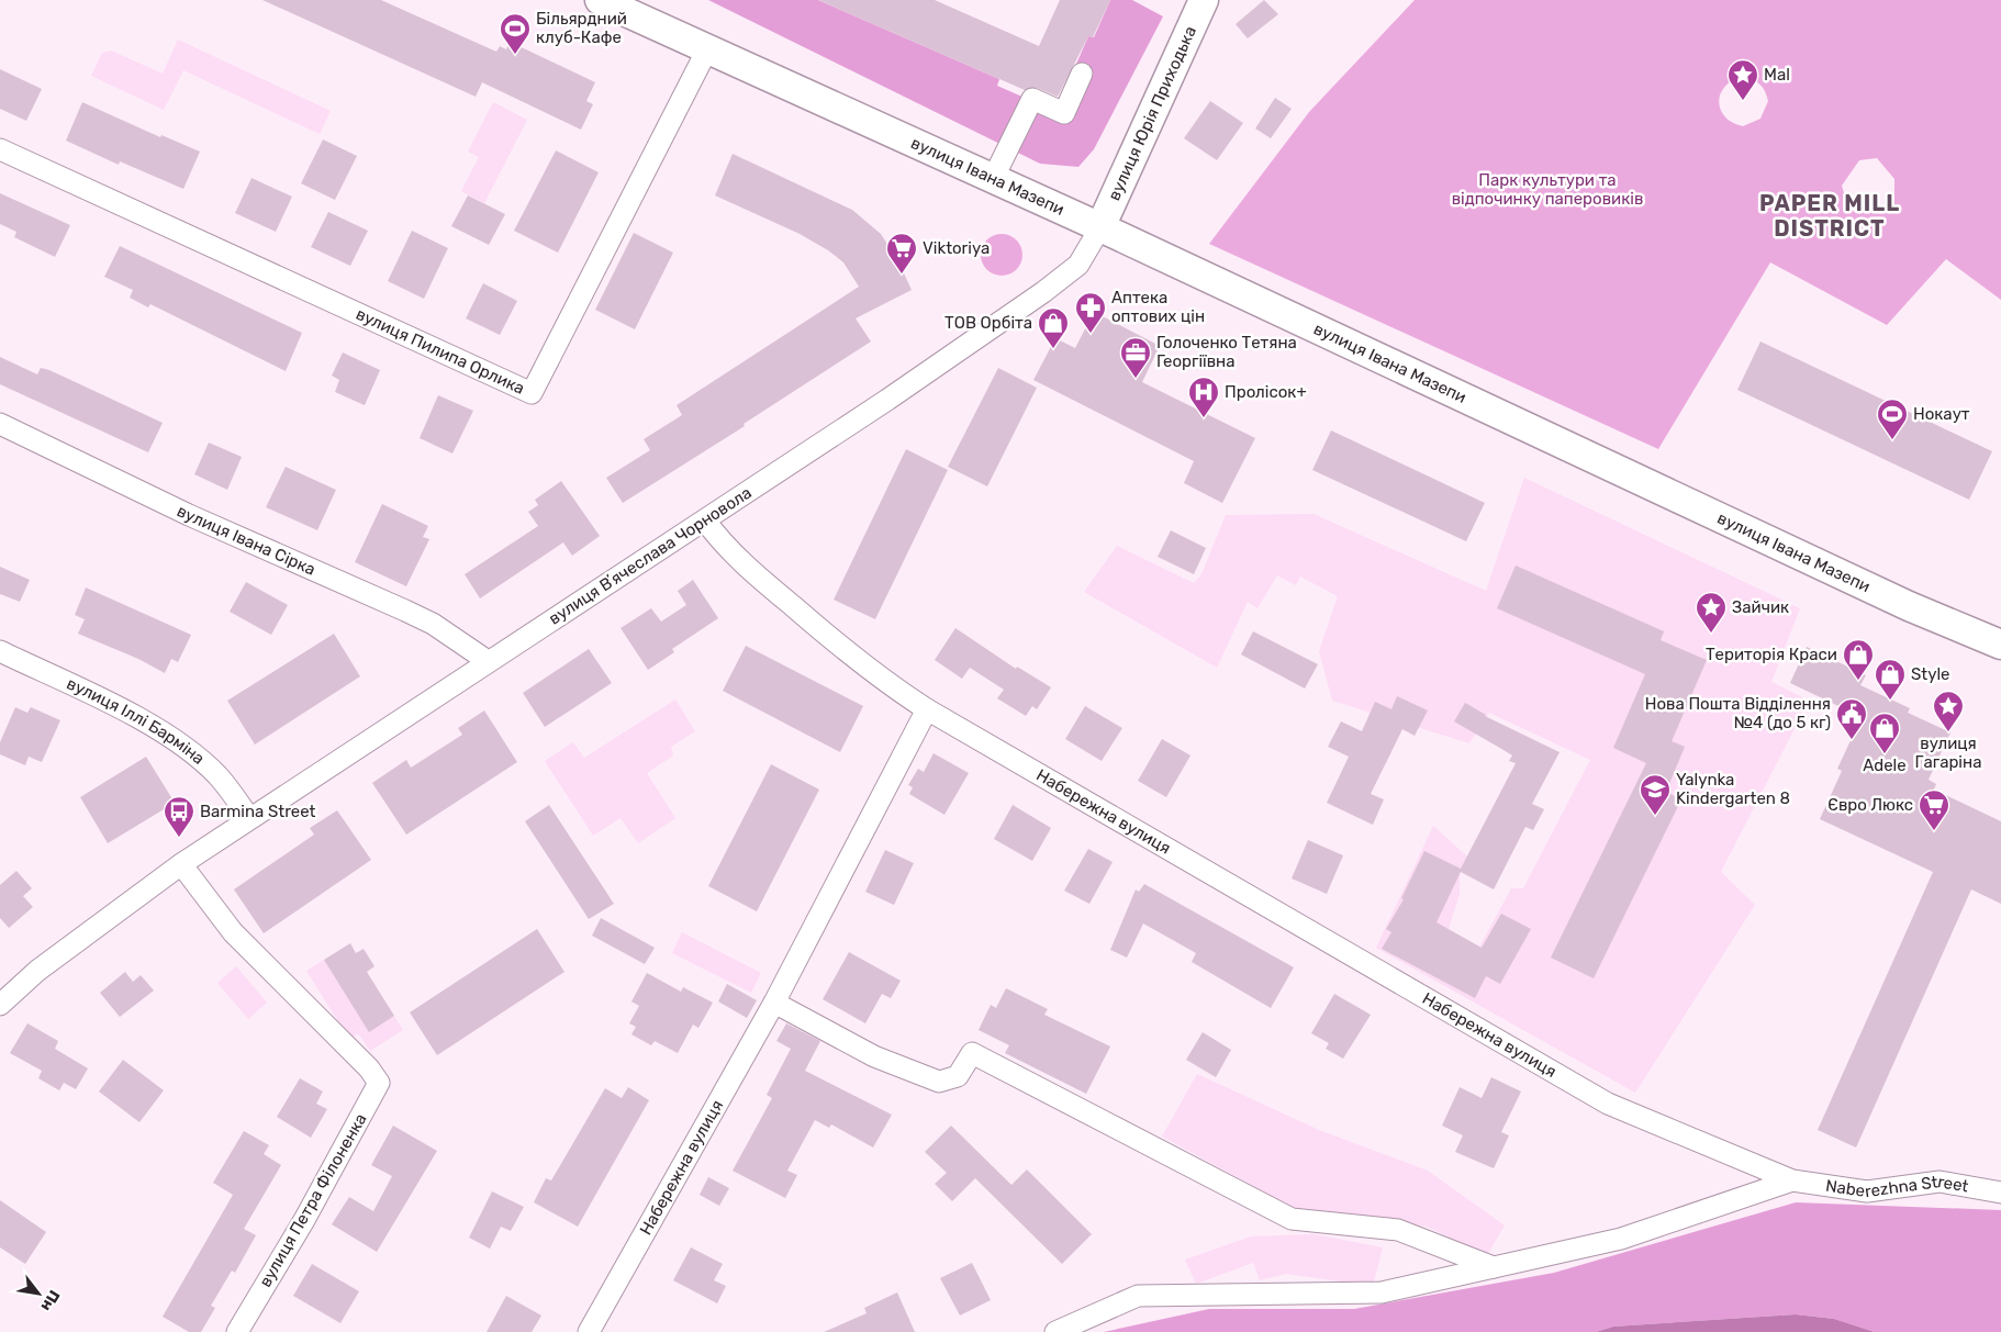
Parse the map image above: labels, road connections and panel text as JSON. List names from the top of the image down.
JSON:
{
  "streets": {
    "main road": ["вулиця Юрія Приходька", "вулиця Івана Мазепи"],
    "street": [
      "вулиця Пилипа Орлика",
      "вулиця Івана Сірка",
      "вулиця Вʼячеслава Чорновола",
      "вулиця Іллі Барміна",
      "Набережна вулиця",
      "Naberezhna Street",
      "вулиця Петра Філоненка"
    ]
  },
  "crossings": [
    ["вулиця Юрія Приходька", "вулиця Івана Мазепи"],
    ["вулиця Юрія Приходька", "вулиця Вʼячеслава Чорновола"],
    ["вулиця Івана Мазепи", "вулиця Пилипа Орлика"],
    ["вулиця Івана Мазепи", "вулиця Вʼячеслава Чорновола"],
    ["вулиця Івана Сірка", "вулиця Вʼячеслава Чорновола"],
    ["вулиця Вʼячеслава Чорновола", "вулиця Іллі Барміна"],
    ["вулиця Вʼячеслава Чорновола", "Набережна вулиця"],
    ["вулиця Вʼячеслава Чорновола", "вулиця Петра Філоненка"],
    ["Набережна вулиця", "Naberezhna Street"]
  ],
  "districts": ["PAPER MILL DISTRICT"],
  "parks": ["Парк культури та відпочинку паперовиків"],
  "places": {
    "sports": ["Більярдний клуб-Кафе", "Нокаут"],
    "place": ["Mal", "Зайчик", "вулиця Гагаріна"],
    "supermarket": ["Viktoriya", "Євро Люкс"],
    "pharmacy": ["Аптека оптових цін"],
    "shop": [
      "ТОВ Орбіта",
      "Територія Краси",
      "Style",
      "Adele"
    ],
    "office": ["Голоченко Тетяна Георгіївна"],
    "hospital": ["Пролісок+"],
    "public building": ["Нова Пошта Відділення №4 (до 5 кг)"],
    "school or university": ["Yalynka Kindergarten 8"],
    "bus stop": ["Barmina Street"]
  },
  "north": "bottom right"
}
